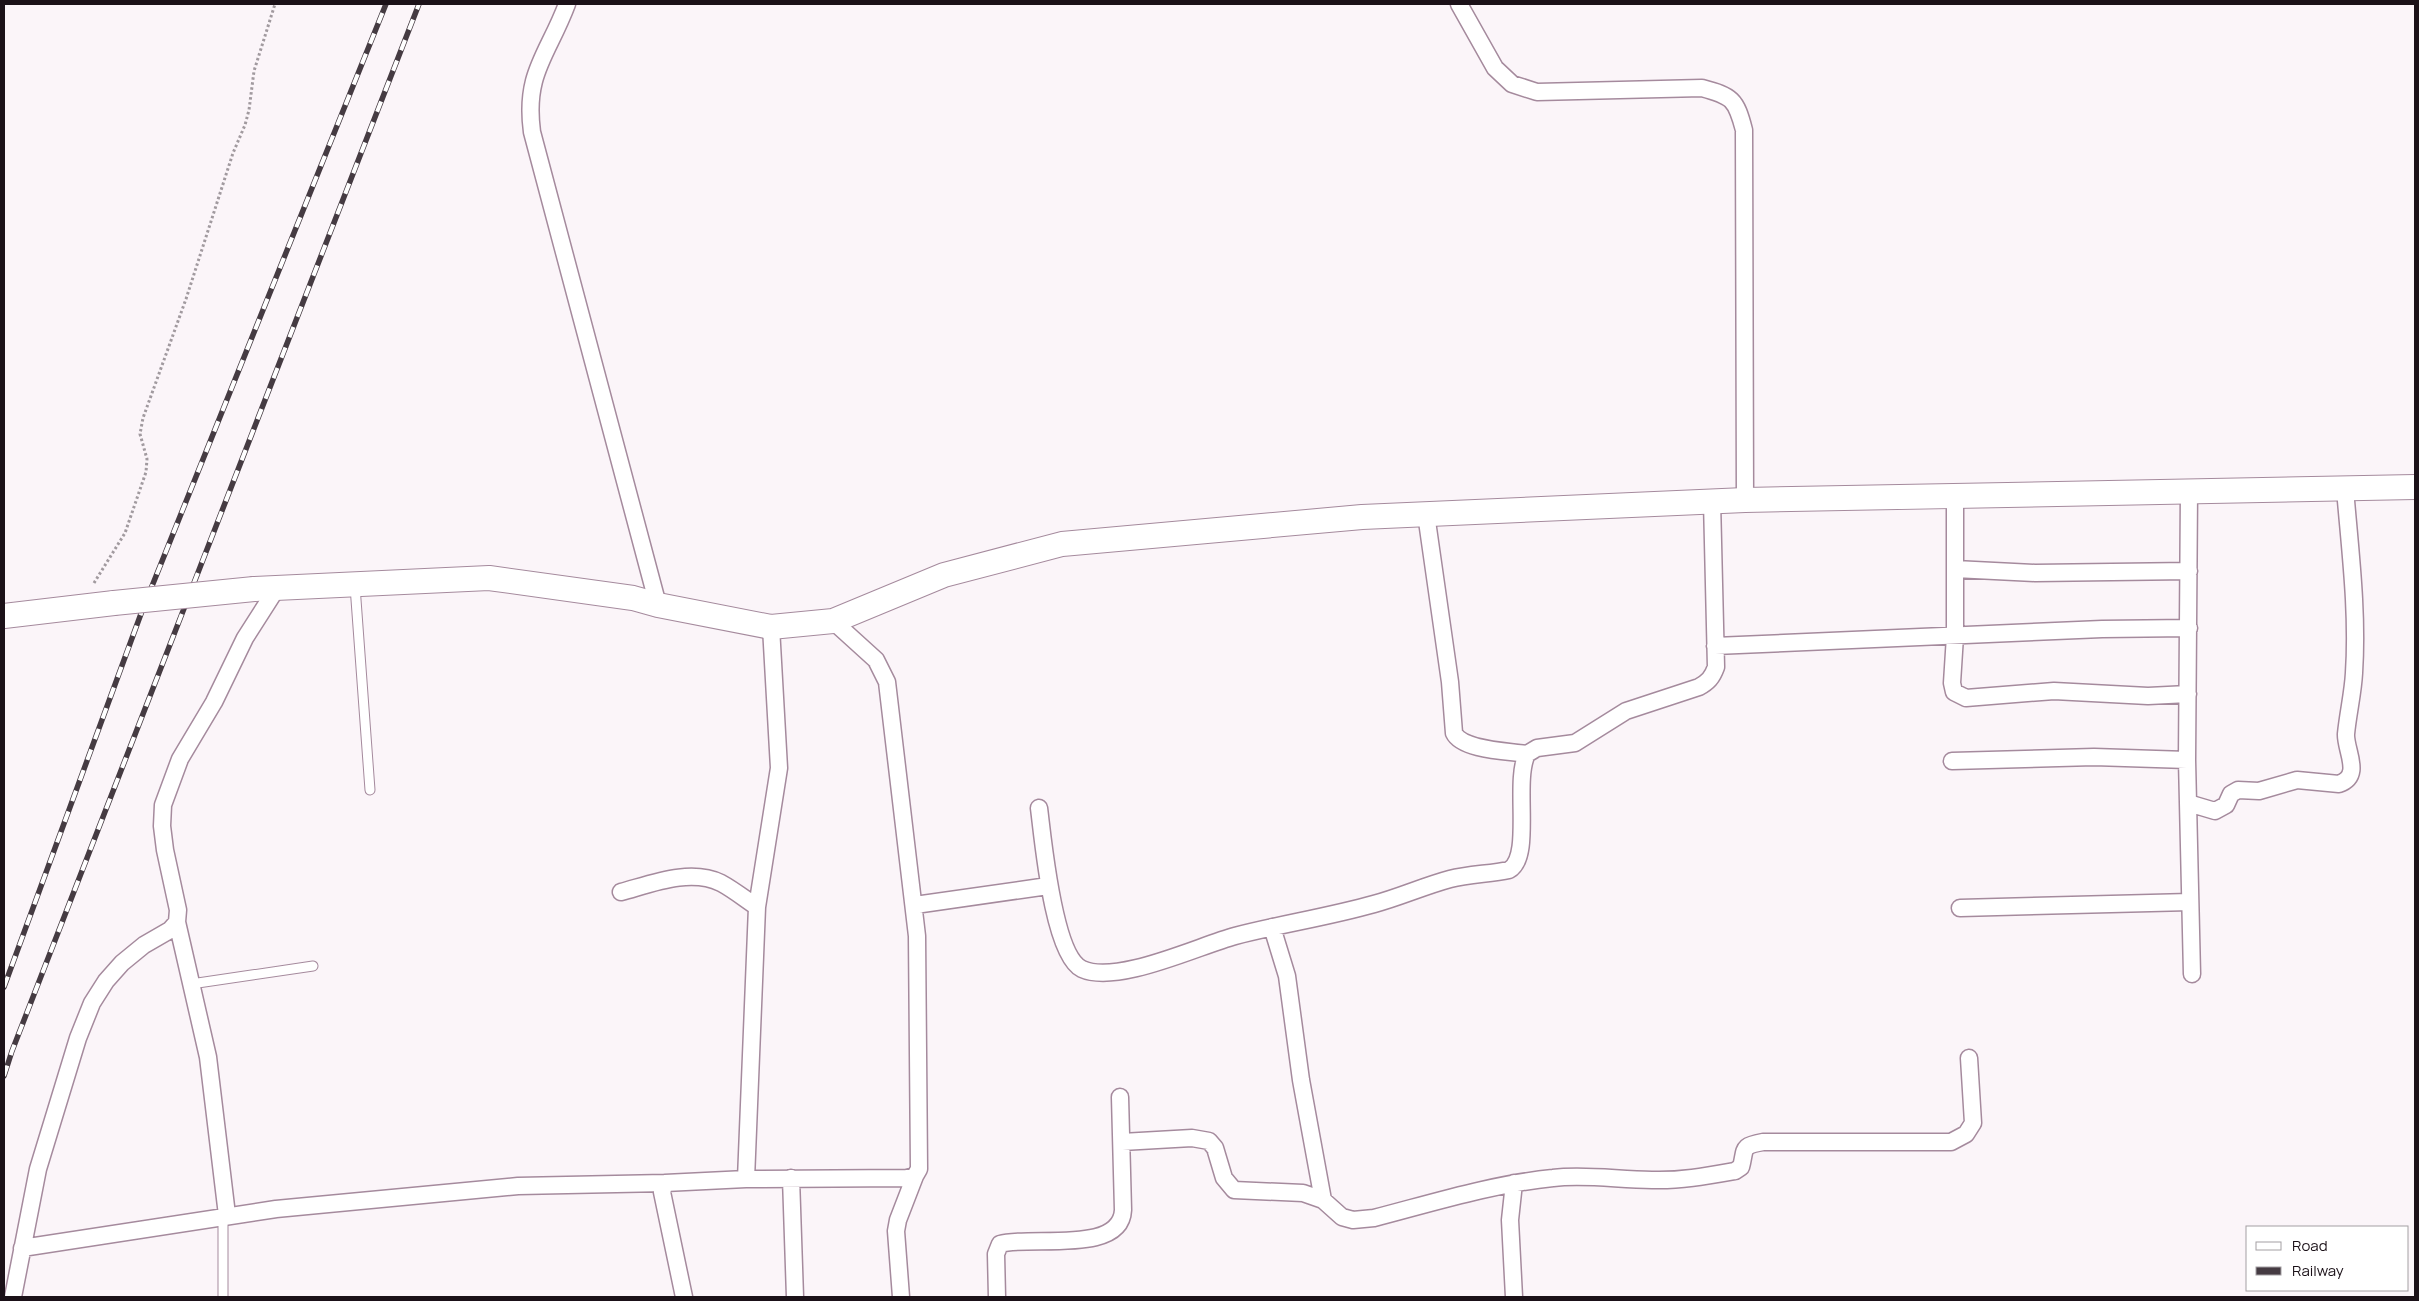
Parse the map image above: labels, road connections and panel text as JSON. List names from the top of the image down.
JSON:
{
  "legend": ["Road", "Railway"]
}
